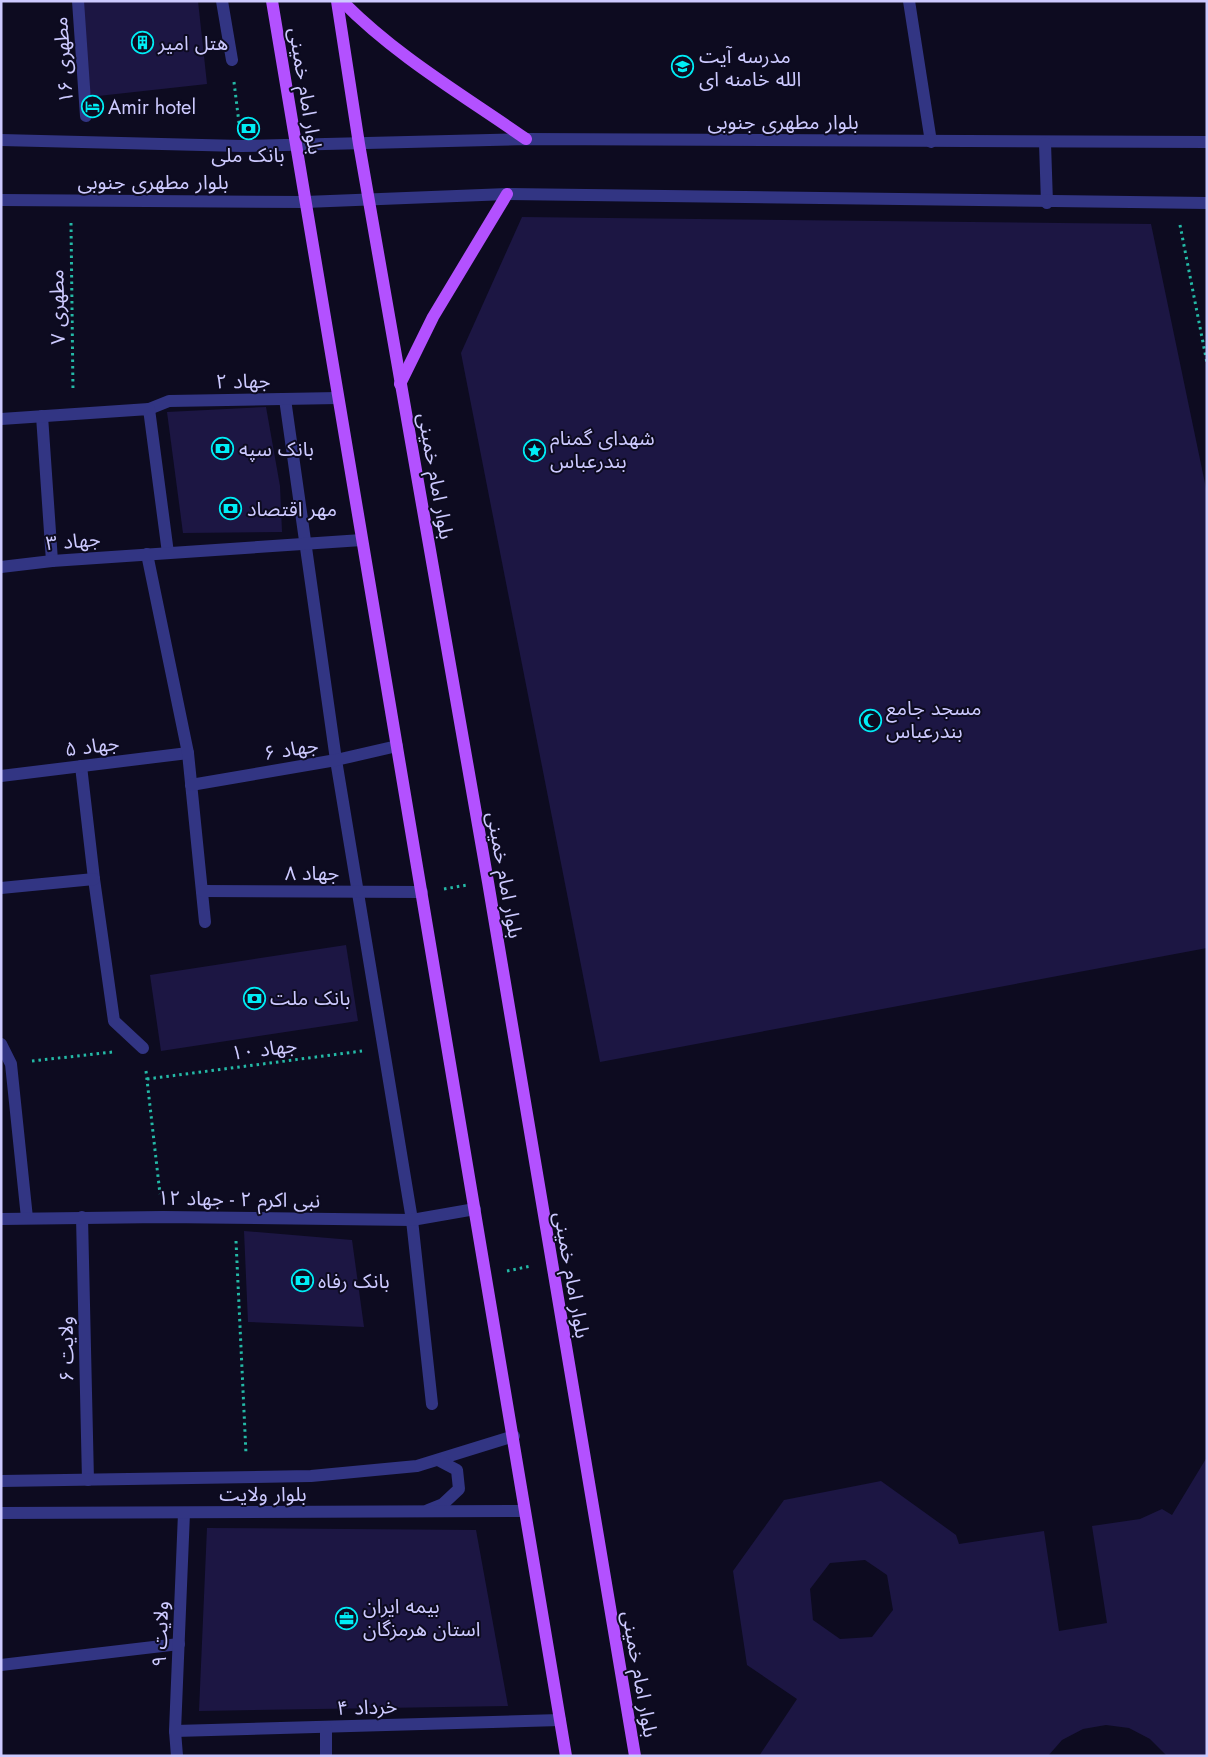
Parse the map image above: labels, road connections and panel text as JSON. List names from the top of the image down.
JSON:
{
  "streets": {
    "main road": ["بلوار امام خمینی"],
    "street": [
      "مطهری ۱۶",
      "بلوار مطهری جنوبی",
      "جهاد ۲",
      "جهاد ۳",
      "جهاد ۵",
      "جهاد ۶",
      "جهاد ۸",
      "نبی اکرم ۲ - جهاد ۱۲",
      "ولایت ۶",
      "بلوار ولایت",
      "ولایت ۹",
      "خرداد ۴"
    ],
    "path": ["مطهری ۷", "جهاد ۱۰"]
  },
  "crossings": [
    ["بلوار امام خمینی", "بلوار مطهری جنوبی"],
    ["بلوار امام خمینی", "جهاد ۲"],
    ["بلوار امام خمینی", "جهاد ۳"],
    ["بلوار امام خمینی", "جهاد ۶"],
    ["بلوار امام خمینی", "جهاد ۸"],
    ["بلوار امام خمینی", "نبی اکرم ۲ - جهاد ۱۲"],
    ["بلوار امام خمینی", "بلوار ولایت"],
    ["بلوار امام خمینی", "خرداد ۴"],
    ["بلوار مطهری جنوبی", "مطهری ۷"],
    ["مطهری ۷", "جهاد ۲"],
    ["نبی اکرم ۲ - جهاد ۱۲", "ولایت ۶"],
    ["ولایت ۶", "بلوار ولایت"],
    ["بلوار ولایت", "ولایت ۹"],
    ["ولایت ۹", "خرداد ۴"]
  ],
  "places": {
    "building": ["هتل امیر"],
    "school or university": ["مدرسه آیت الله خامنه ای"],
    "hotel": ["Amir hotel"],
    "bank": [
      "بانک ملی",
      "بانک سپه",
      "مهر اقتصاد",
      "بانک ملت",
      "بانک رفاه"
    ],
    "place": ["شهدای گمنام بندرعباس"],
    "mosque": ["مسجد جامع بندرعباس"],
    "office": ["بیمه ایران استان هرمزگان"]
  }
}
